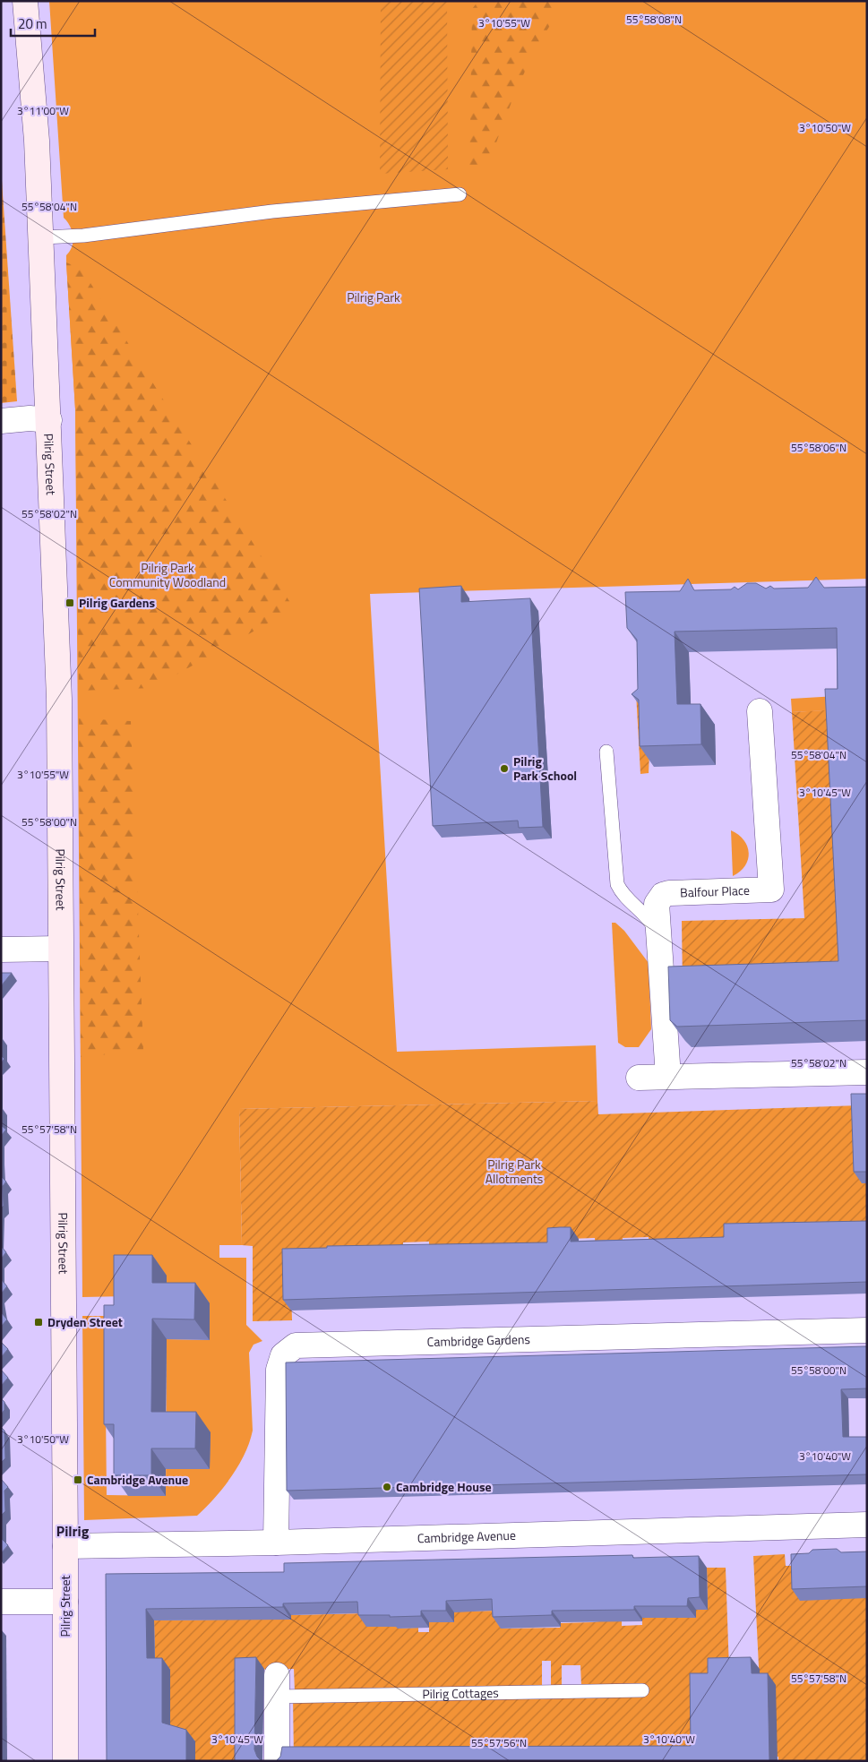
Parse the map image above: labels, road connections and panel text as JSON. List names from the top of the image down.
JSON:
{
  "streets": {
    "street": [
      "Pilrig Street",
      "Balfour Place",
      "Cambridge Gardens",
      "Cambridge Avenue"
    ],
    "lane": ["Pilrig Cottages"]
  },
  "crossings": [
    ["Pilrig Street", "Cambridge Avenue"],
    ["Cambridge Gardens", "Cambridge Avenue"]
  ],
  "districts": ["Pilrig"],
  "parks": ["Pilrig Park", "Pilrig Park Community Woodland", "Pilrig Park Allotments"],
  "places": {
    "transit": ["Pilrig Gardens", "Dryden Street", "Cambridge Avenue"],
    "other": ["Pilrig Park School", "Cambridge House"]
  },
  "scale_bar": "20 m",
  "coordinates": [
    "55°58'08\"N",
    "3°10'55\"W",
    "3°11'00\"W",
    "3°10'50\"W",
    "55°58'04\"N",
    "55°58'06\"N",
    "55°58'02\"N",
    "3°10'45\"W",
    "55°58'00\"N",
    "55°57'58\"N",
    "3°10'40\"W",
    "55°57'56\"N"
  ]
}
